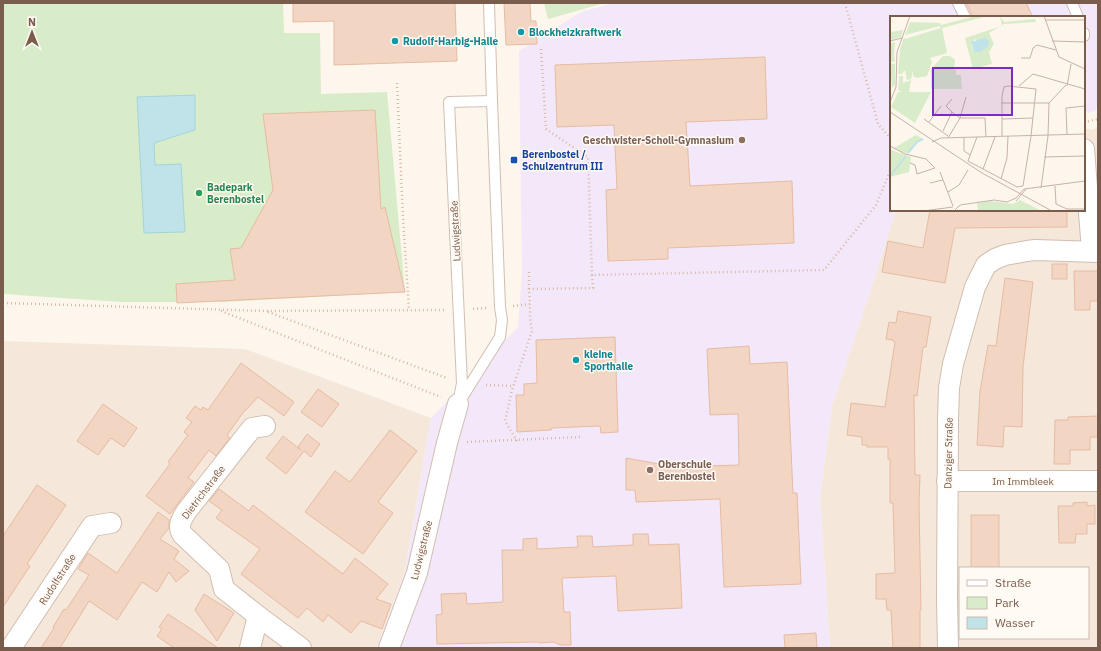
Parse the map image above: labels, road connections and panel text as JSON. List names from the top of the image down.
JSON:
{
  "streets": {
    "street": [
      "Ludwigstraße",
      "Danziger Straße",
      "Im Immbleek",
      "Dietrichstraße",
      "Rudolfstraße"
    ]
  },
  "crossings": [
    ["Danziger Straße", "Im Immbleek"]
  ],
  "places": {
    "other": [
      "Blockheizkraftwerk",
      "Rudolf-Harbig-Halle",
      "Geschwister-Scholl-Gymnasium",
      "Badepark Berenbostel",
      "kleine Sporthalle",
      "Oberschule Berenbostel"
    ],
    "transit": ["Berenbostel / Schulzentrum III"]
  },
  "legend": ["Straße", "Park", "Wasser"],
  "north": "top"
}
